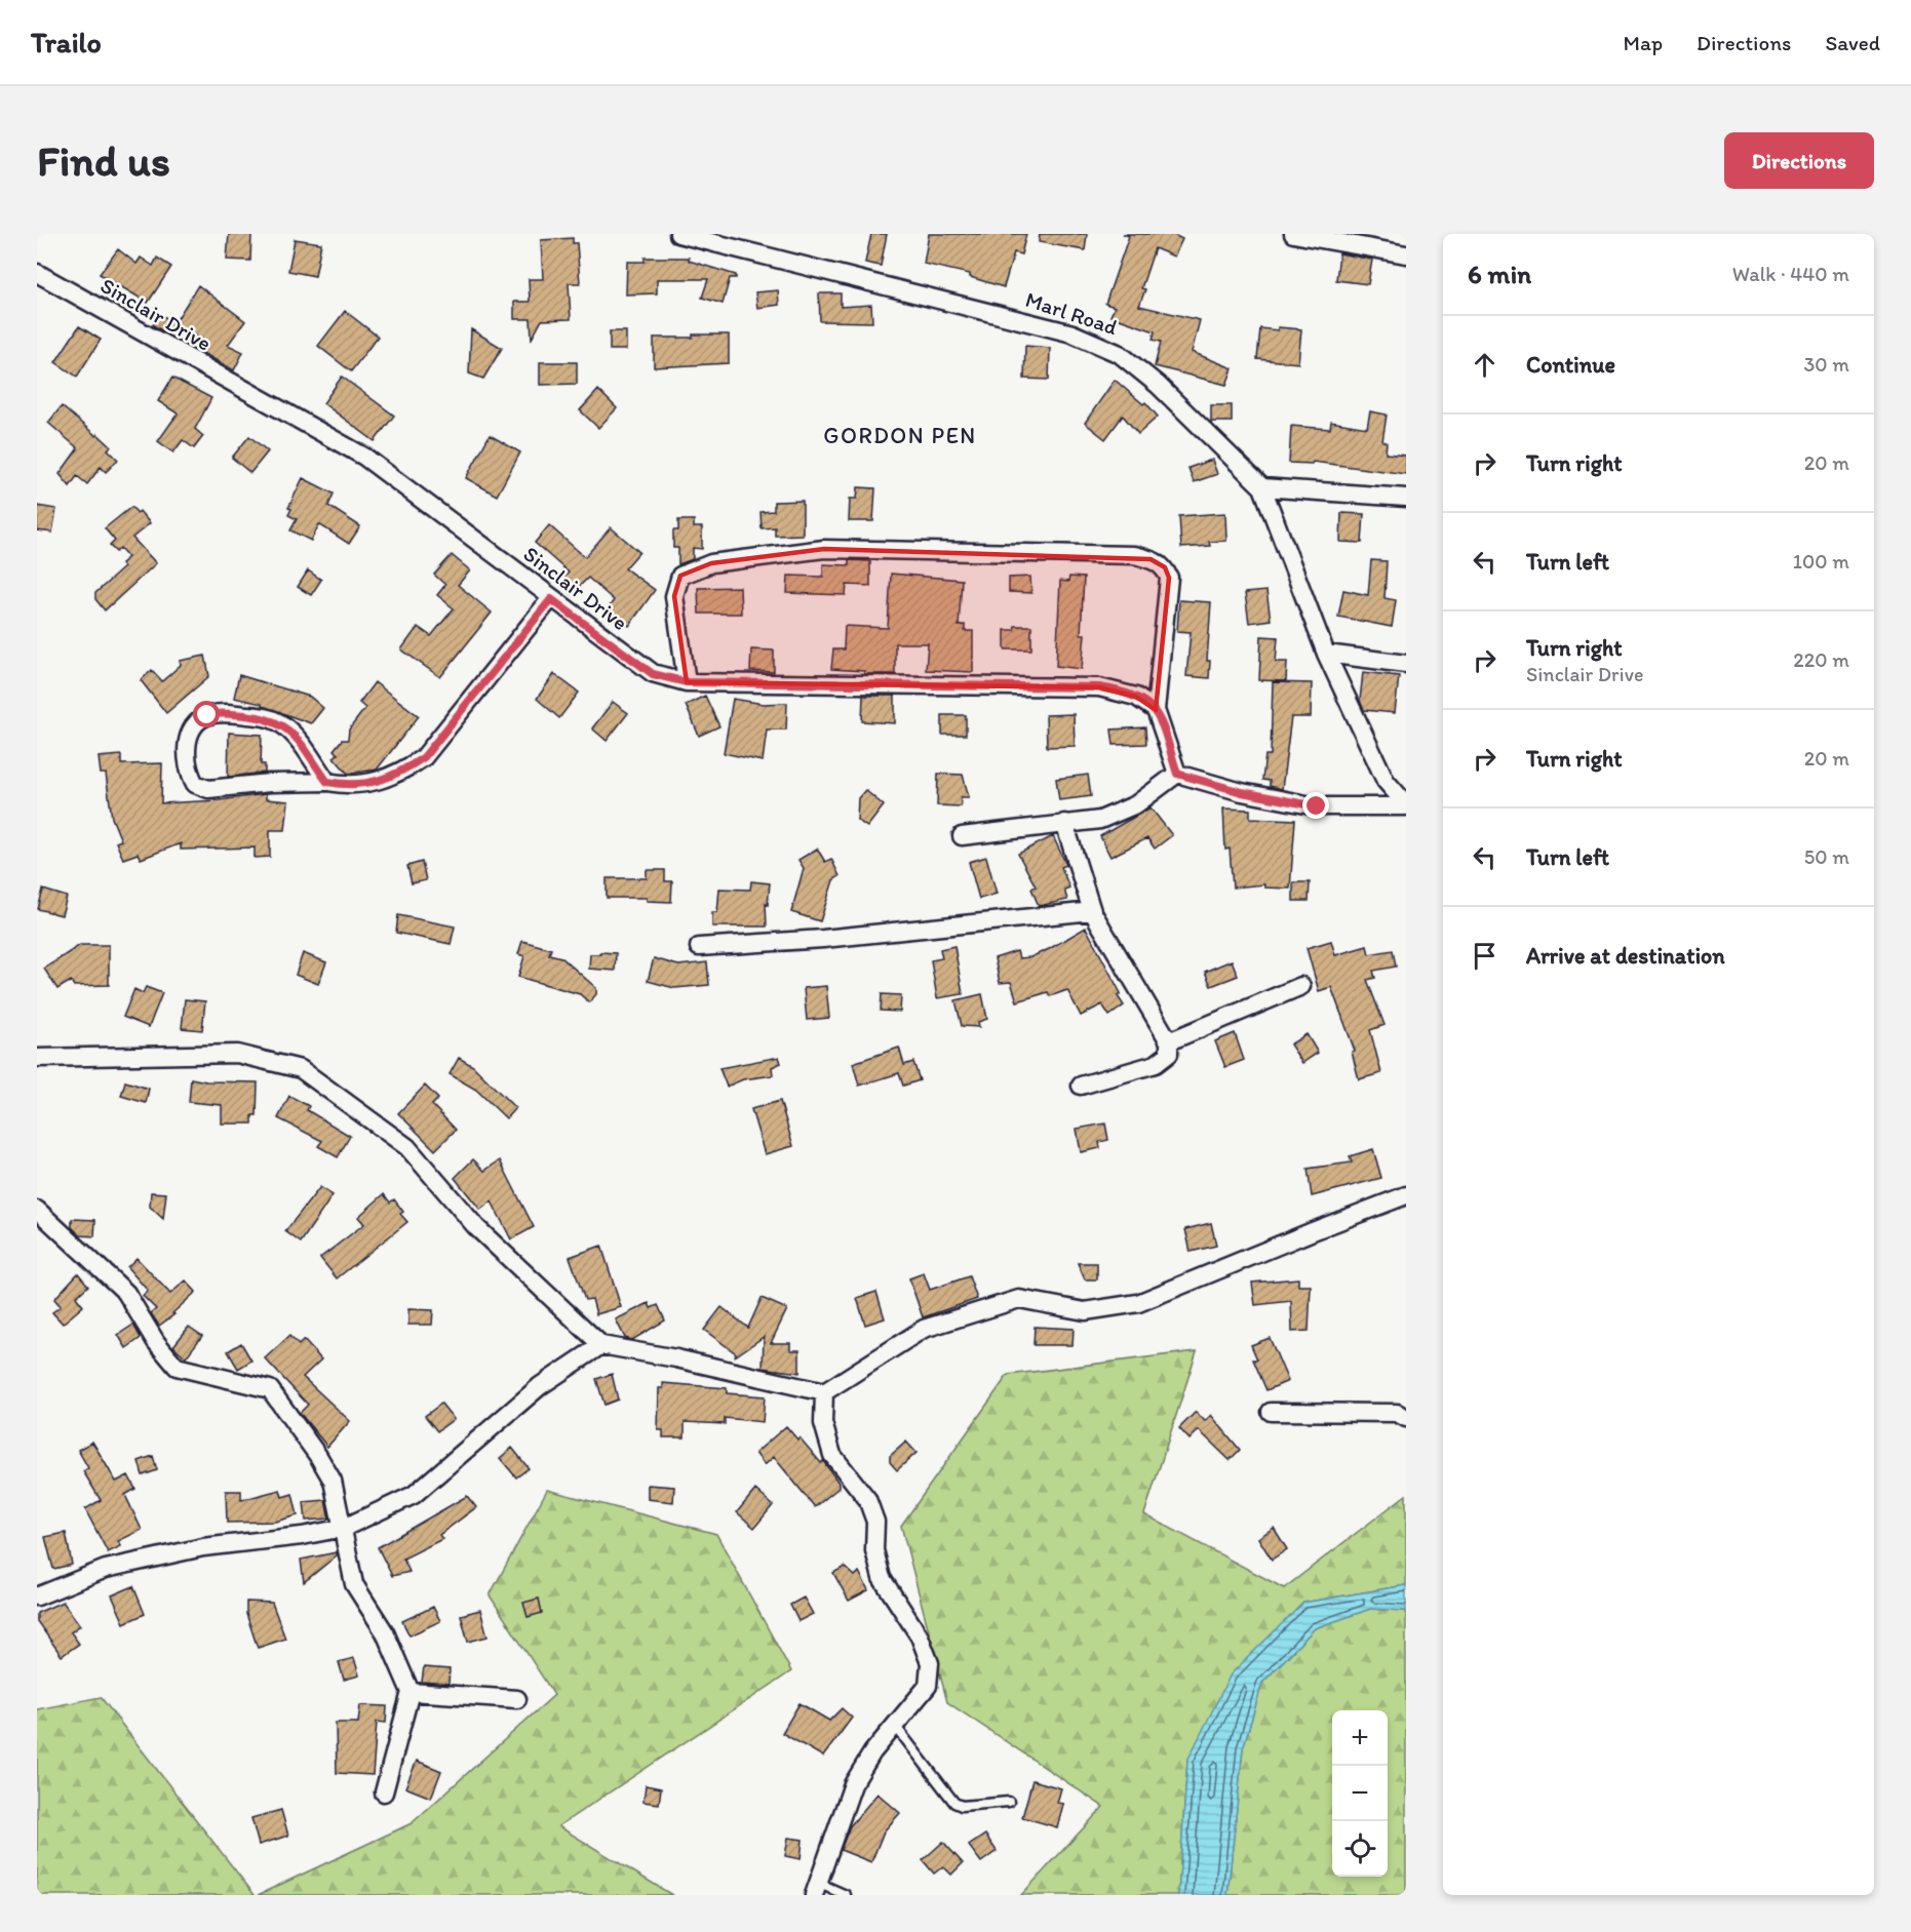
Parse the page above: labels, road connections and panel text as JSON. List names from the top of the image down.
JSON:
{
  "streets": {
    "street": ["Marl Road", "Sinclair Drive"]
  },
  "districts": ["GORDON PEN"],
  "page": {
    "header": "Trailo",
    "nav": ["Map", "Directions", "Saved"],
    "buttons": "Directions",
    "title": "Find us",
    "heading": ["6 min", "Walk · 440 m"],
    "list": [
      ["Continue", "30 m"],
      ["Turn right", "20 m"],
      ["Turn left", "100 m"],
      ["Turn right", "Sinclair Drive", "220 m"],
      ["Turn right", "20 m"],
      ["Turn left", "50 m"],
      "Arrive at destination"
    ],
    "map_buttons": ["+", "−"]
  }
}
